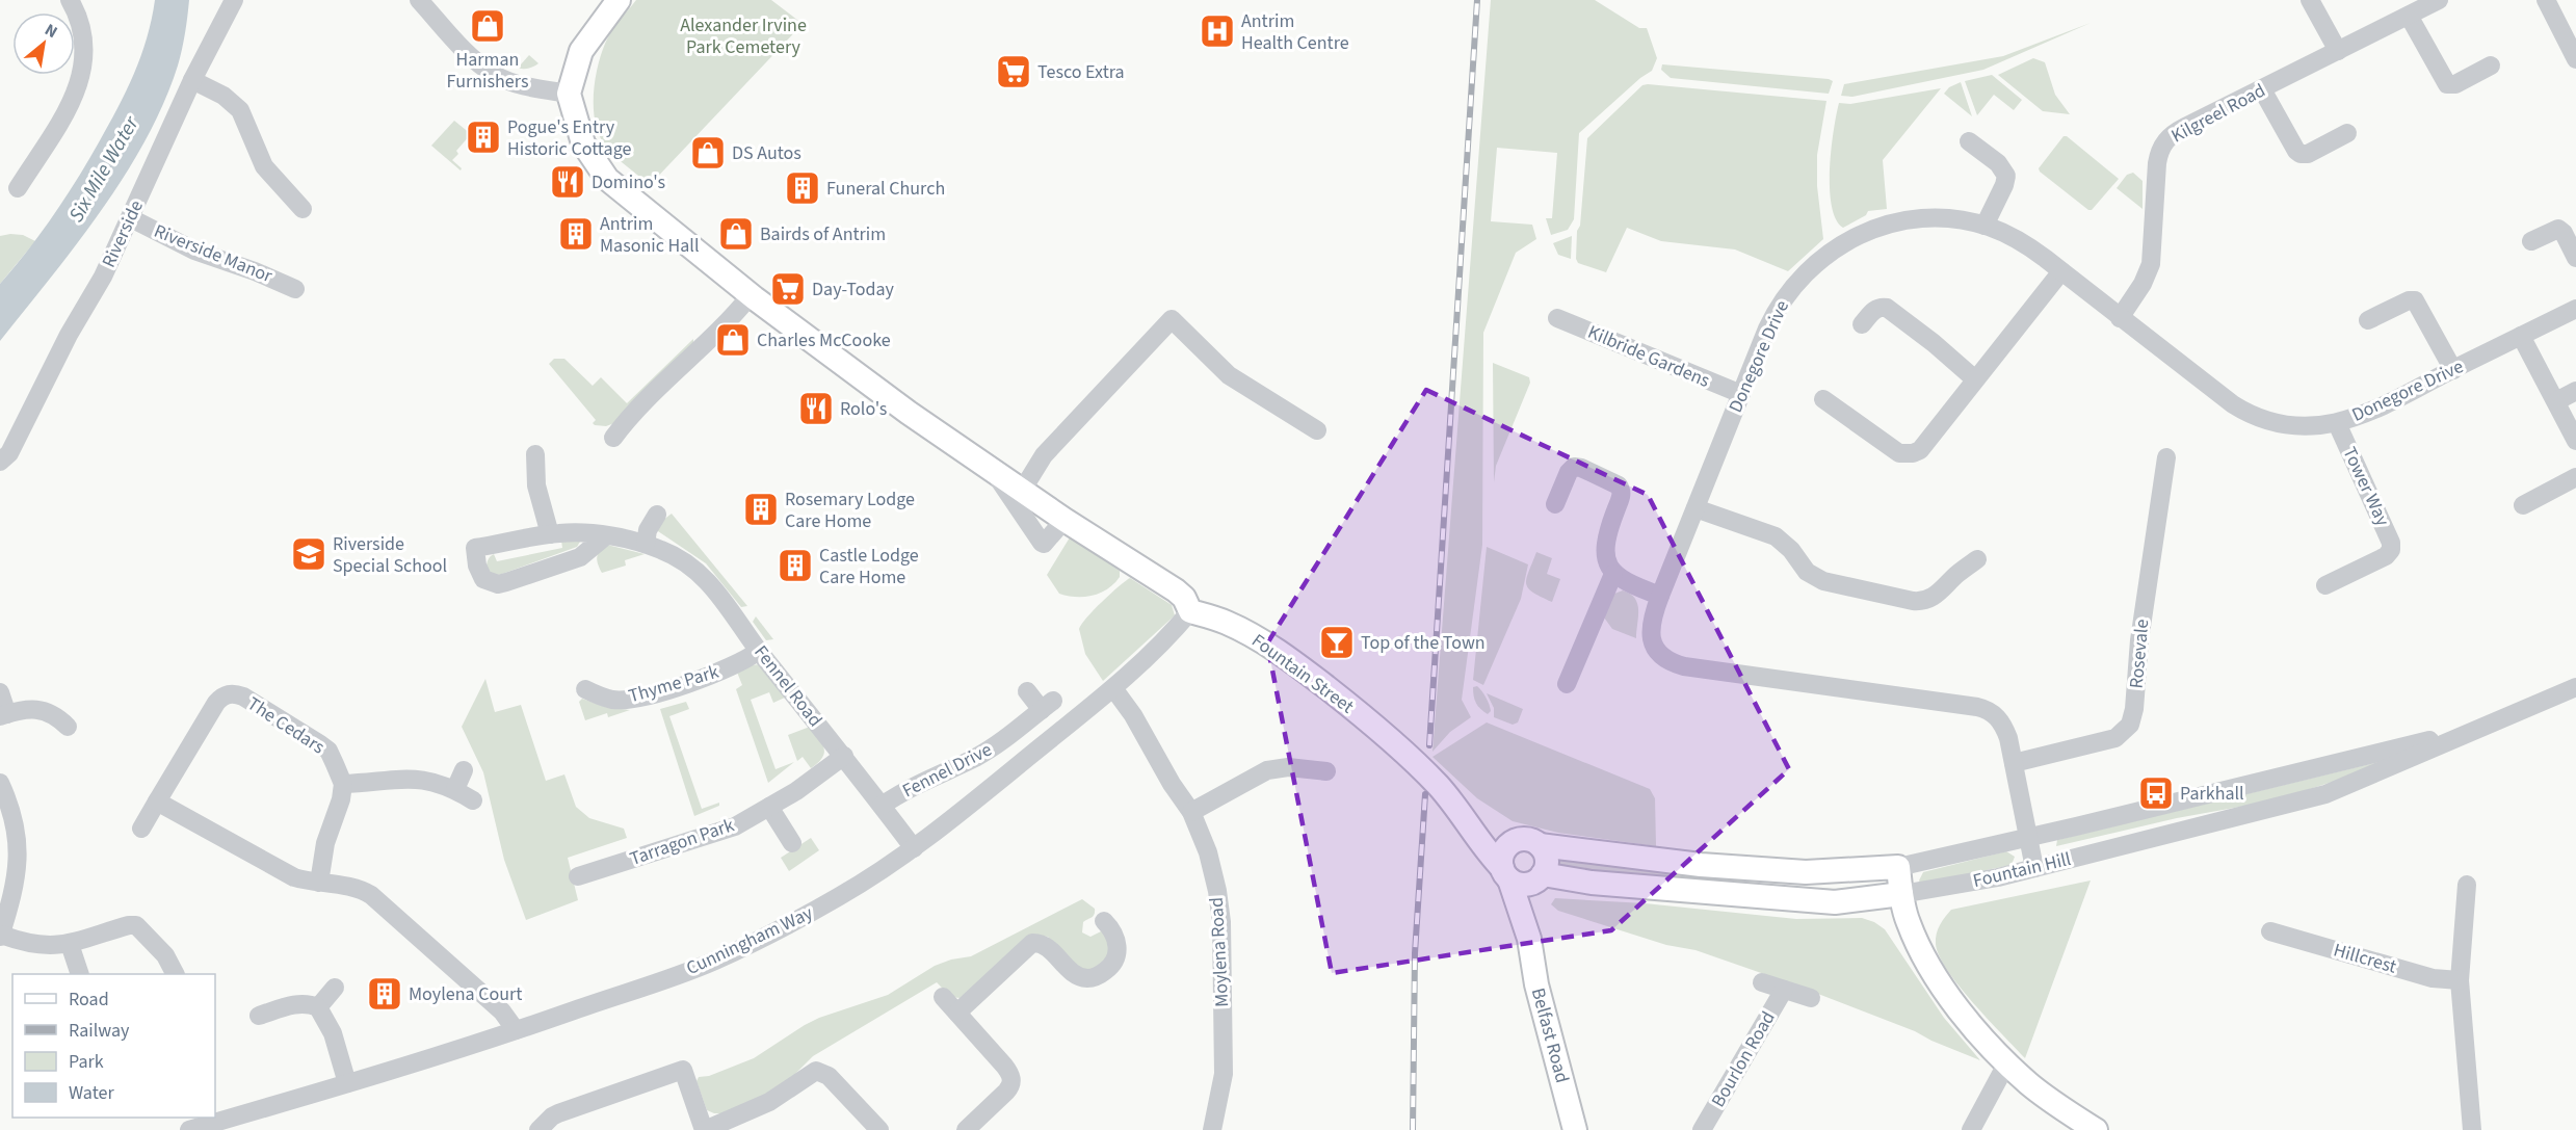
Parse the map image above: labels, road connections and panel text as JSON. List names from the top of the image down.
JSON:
{
  "streets": {
    "main road": ["Fountain Street", "Fountain Hill", "Belfast Road"],
    "street": [
      "Kilgreel Road",
      "Riverside",
      "Riverside Manor",
      "Kilbride Gardens",
      "Donegore Drive",
      "Tower Way",
      "Rosevale",
      "Thyme Park",
      "Fennel Road",
      "The Cedars",
      "Fennel Drive",
      "Tarragon Park",
      "Cunningham Way",
      "Moylena Road",
      "Hillcrest",
      "Bourlon Road"
    ]
  },
  "crossings": [
    ["Kilgreel Road", "Donegore Drive"],
    ["Riverside", "Riverside Manor"],
    ["Kilbride Gardens", "Donegore Drive"],
    ["Donegore Drive", "Tower Way"],
    ["Donegore Drive", "Rosevale"],
    ["Donegore Drive", "Fountain Hill"],
    ["Fountain Street", "Fountain Hill"],
    ["Fountain Street", "Cunningham Way"],
    ["Fountain Street", "Belfast Road"],
    ["Thyme Park", "Fennel Road"],
    ["Fennel Road", "Fennel Drive"],
    ["Fennel Road", "Tarragon Park"],
    ["Fennel Road", "Cunningham Way"],
    ["Fountain Hill", "Belfast Road"],
    ["Cunningham Way", "Moylena Road"]
  ],
  "water": ["Six Mile Water"],
  "parks": ["Alexander Irvine Park Cemetery"],
  "places": {
    "shop": [
      "Harman Furnishers",
      "DS Autos",
      "Bairds of Antrim",
      "Charles McCooke"
    ],
    "hospital": ["Antrim Health Centre"],
    "supermarket": ["Tesco Extra", "Day-Today"],
    "building": [
      "Pogue's Entry Historic Cottage",
      "Funeral Church",
      "Antrim Masonic Hall",
      "Rosemary Lodge Care Home",
      "Castle Lodge Care Home",
      "Moylena Court"
    ],
    "restaurant": ["Domino's", "Rolo's"],
    "school or university": ["Riverside Special School"],
    "bar": ["Top of the Town"],
    "bus stop": ["Parkhall"]
  },
  "legend": [
    "Road",
    "Railway",
    "Park",
    "Water"
  ],
  "north": "top right"
}
